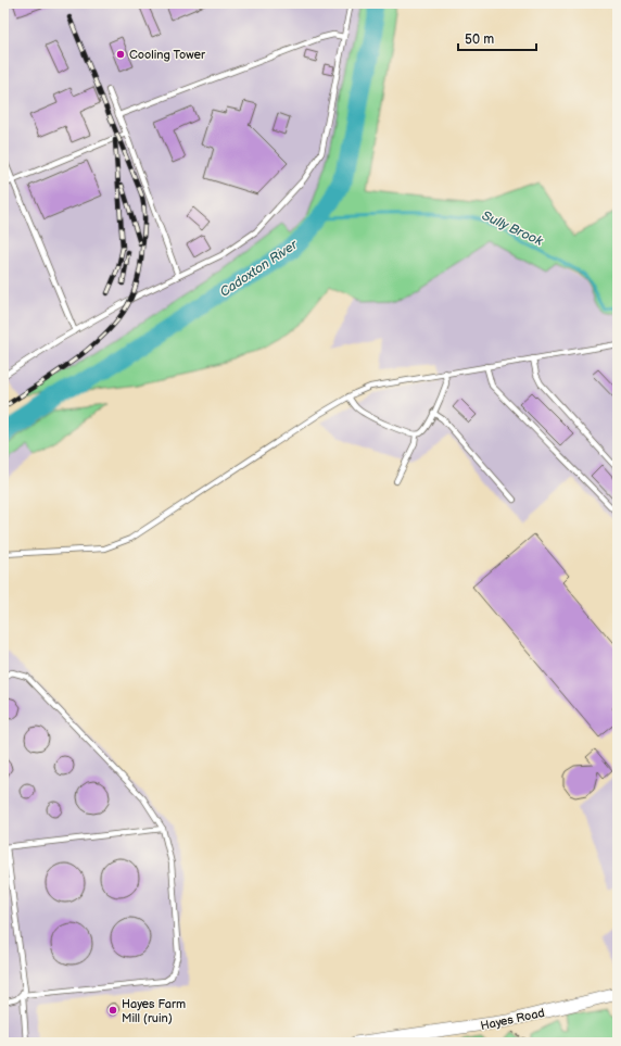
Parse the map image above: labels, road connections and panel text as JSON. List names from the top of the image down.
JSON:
{
  "streets": {
    "street": ["Hayes Road"]
  },
  "water": ["Sully Brook", "Cadoxton River"],
  "places": ["Cooling Tower", "Hayes Farm Mill (ruin)"],
  "scale_bar": "50 m"
}
